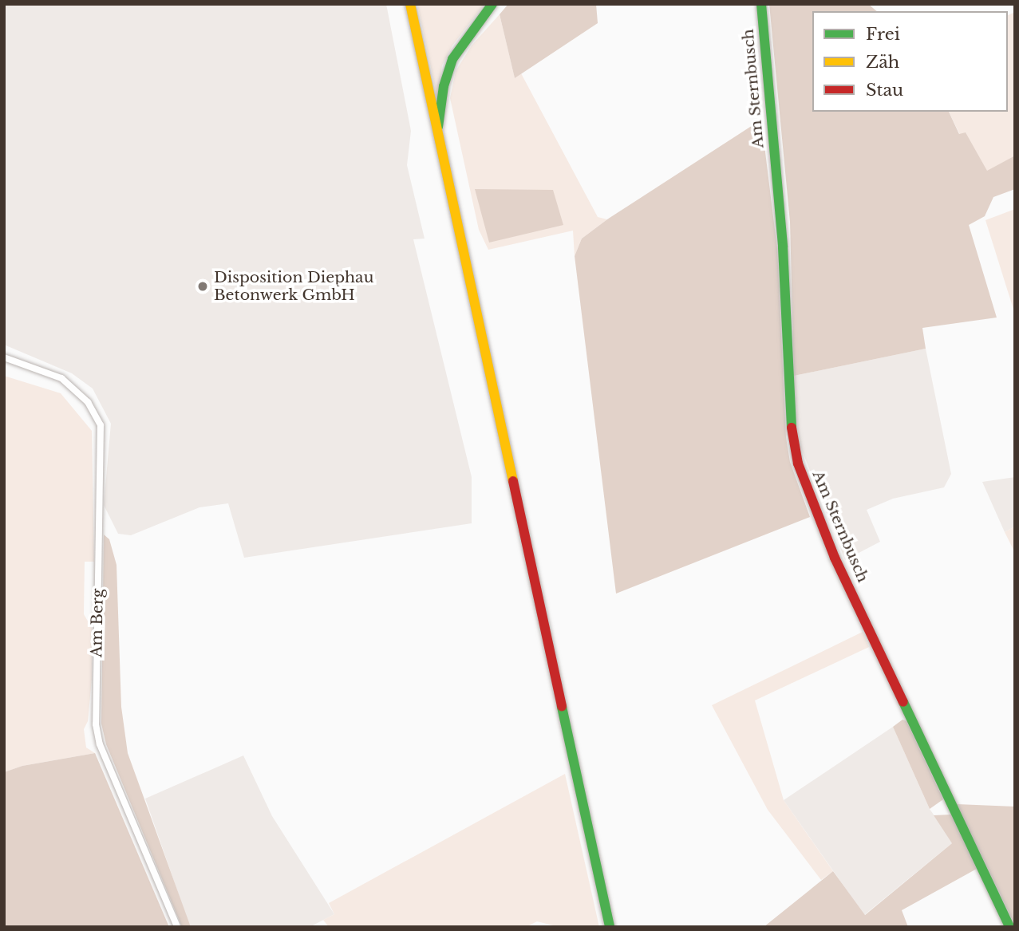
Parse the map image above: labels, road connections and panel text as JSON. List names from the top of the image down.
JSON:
{
  "streets": {
    "main road": ["Am Sternbusch"],
    "street": ["Am Berg"]
  },
  "places": ["Disposition Diephau Betonwerk GmbH"],
  "legend": ["Frei", "Zäh", "Stau"]
}
